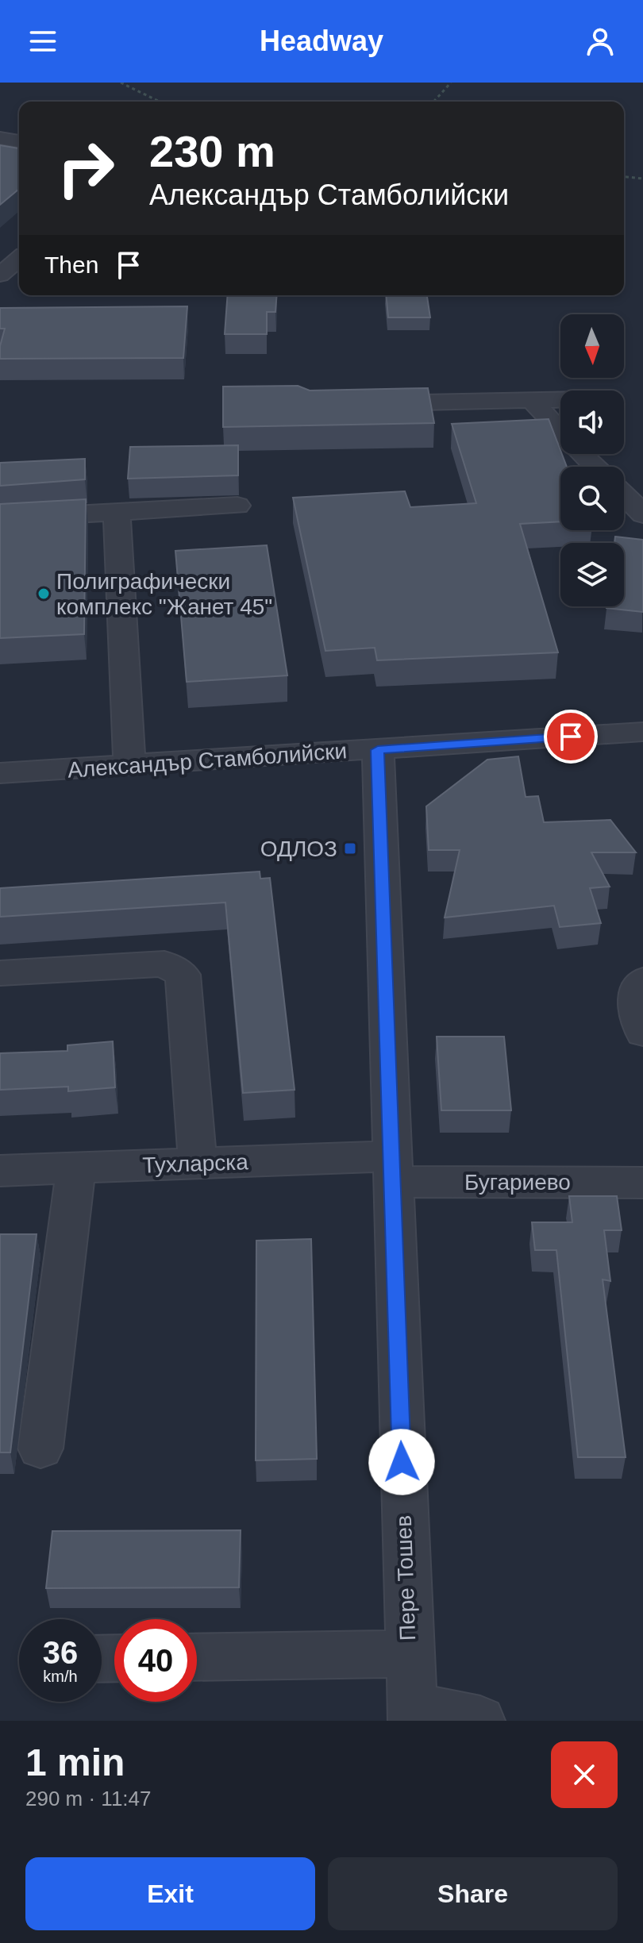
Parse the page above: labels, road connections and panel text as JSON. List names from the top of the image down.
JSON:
{
  "streets": {
    "street": [
      "Александър Стамболийски",
      "Тухларска",
      "Бугариево",
      "Пере Тошев"
    ]
  },
  "crossings": [
    ["Александър Стамболийски", "Пере Тошев"],
    ["Тухларска", "Бугариево"],
    ["Тухларска", "Пере Тошев"],
    ["Бугариево", "Пере Тошев"]
  ],
  "places": {
    "other": ["Полиграфически комплекс \"Жанет 45\""],
    "transit": ["ОДЛОЗ"]
  },
  "north": "bottom",
  "page": {
    "header": "Headway",
    "turn": ["230 m", "Александър Стамболийски"],
    "then": "Then",
    "speed": "36 km/h",
    "limit": "40",
    "heading": ["1 min", "290 m · 11:47"],
    "buttons": ["Exit", "Share"]
  }
}
